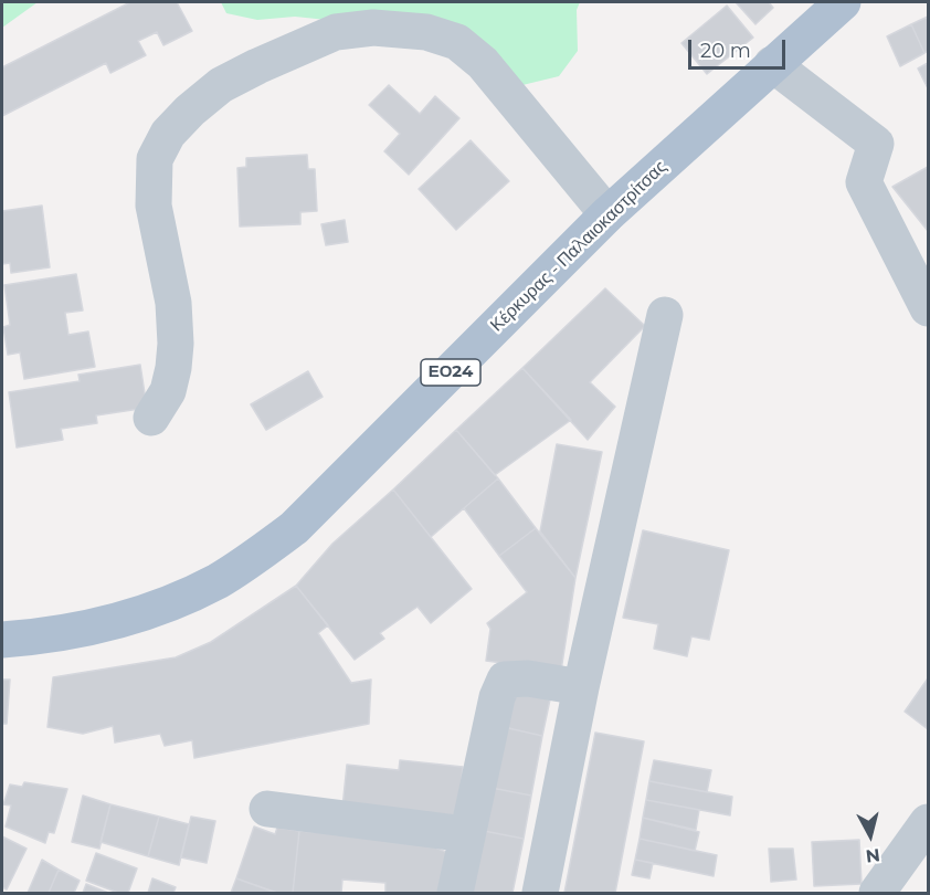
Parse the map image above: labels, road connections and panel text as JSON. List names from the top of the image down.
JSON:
{
  "streets": {
    "main road": ["Κέρκυρας - Παλαιοκαστρίτσας", "ΕΟ24"]
  },
  "scale_bar": "20 m",
  "north": "bottom"
}
